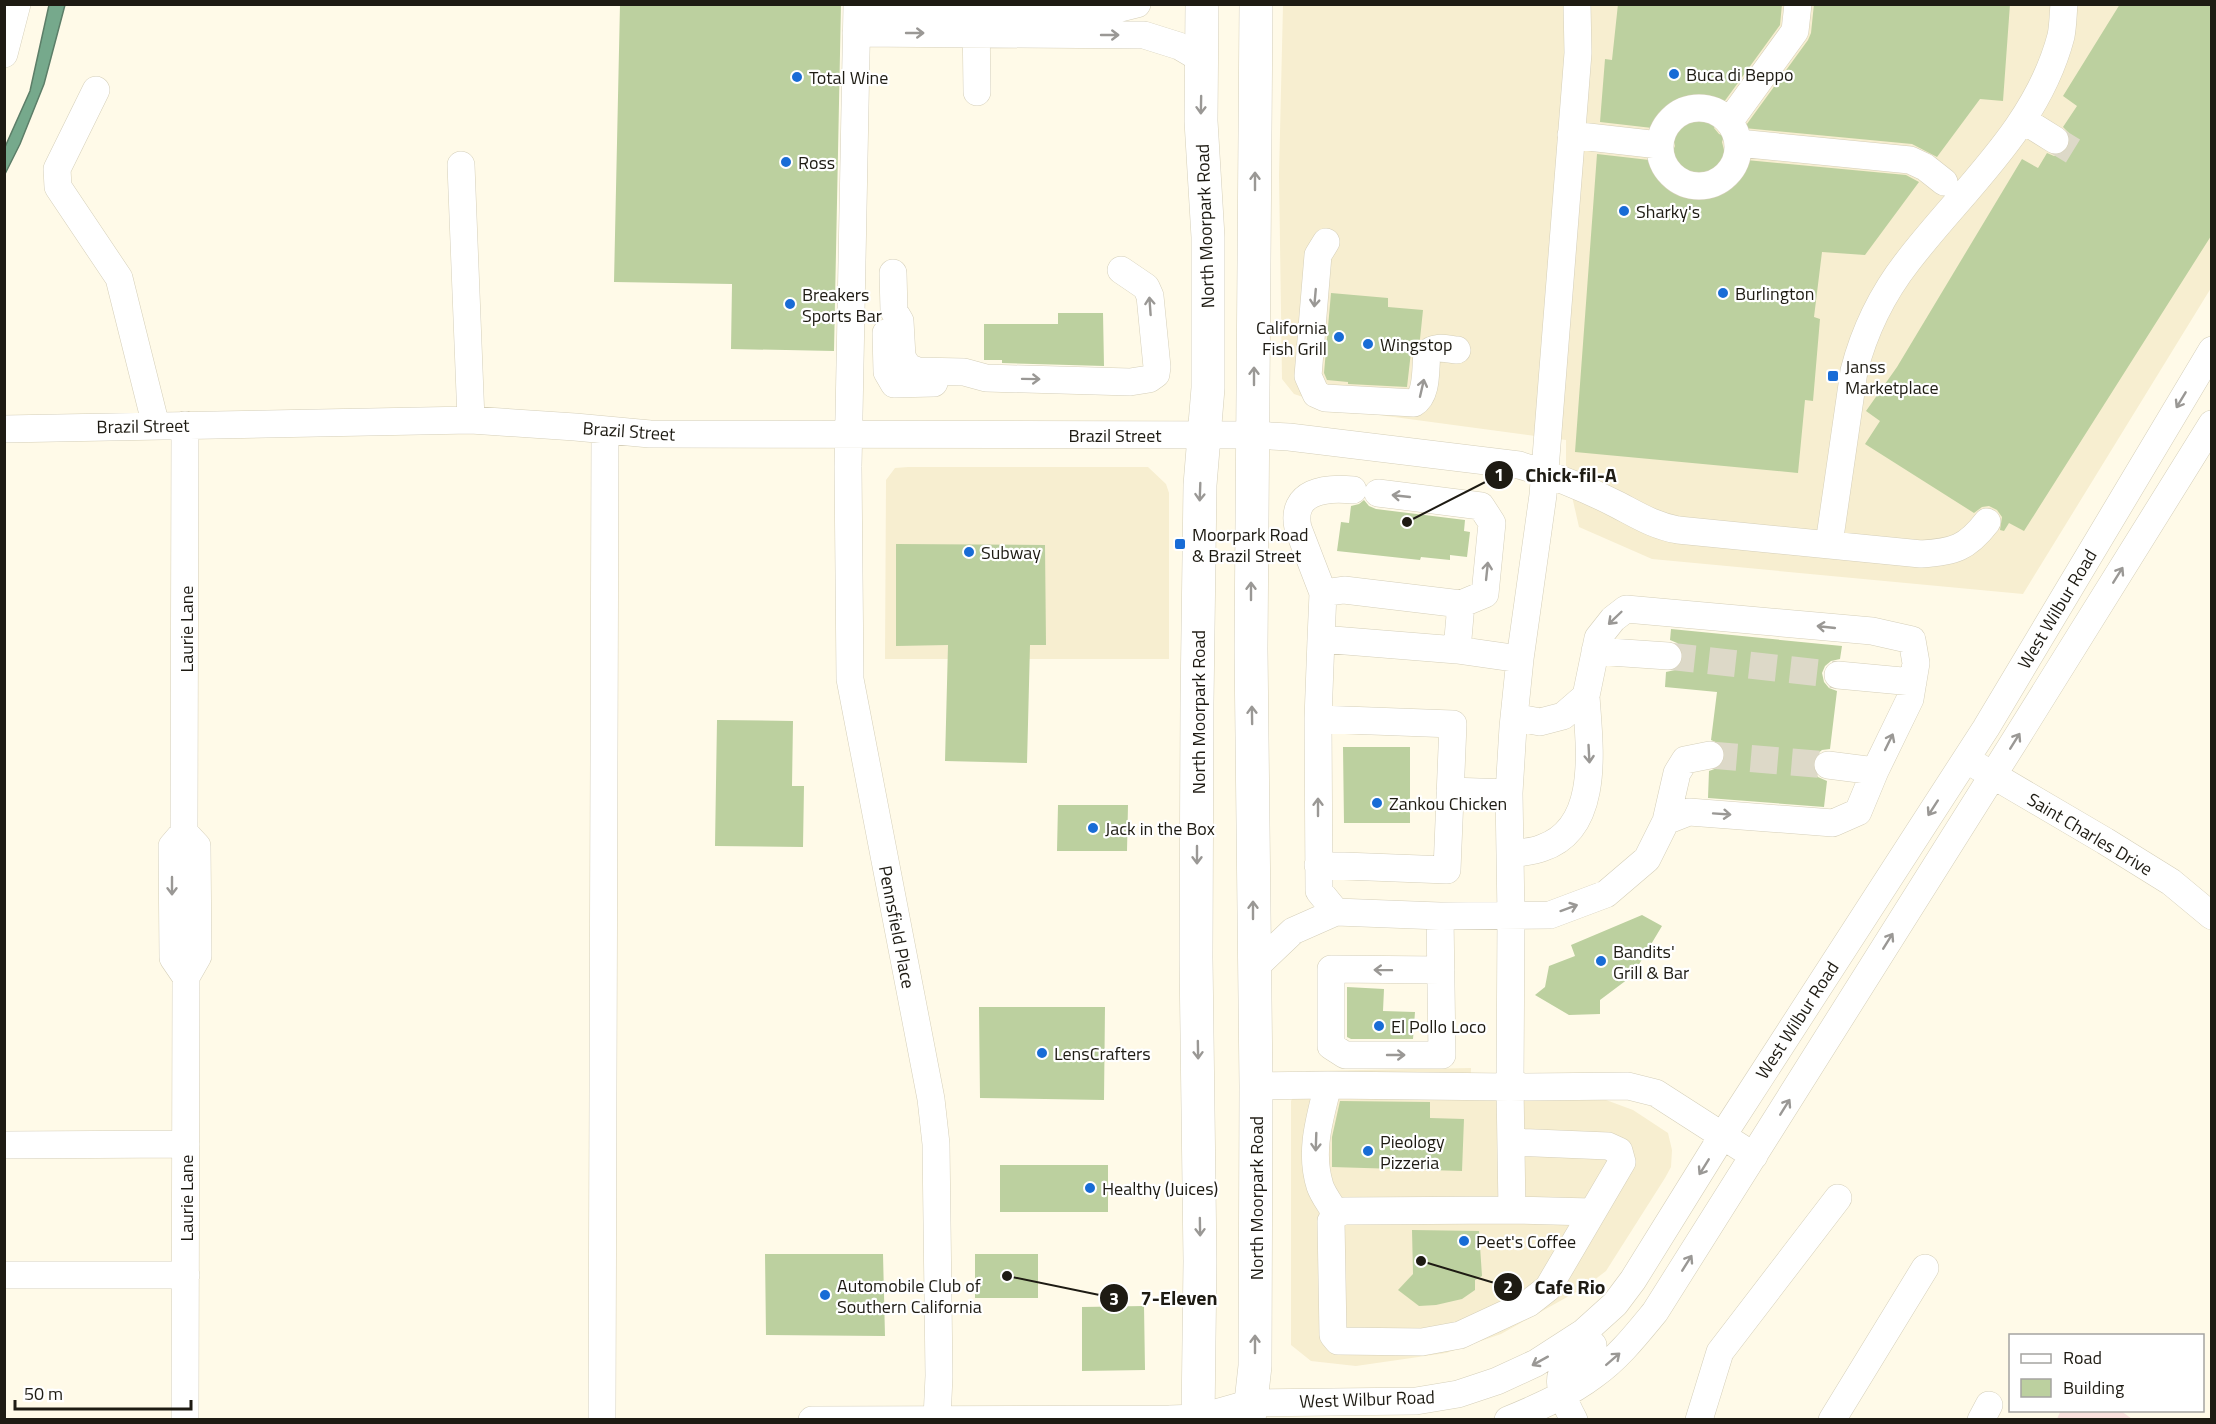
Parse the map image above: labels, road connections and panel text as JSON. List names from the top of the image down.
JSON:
{
  "streets": {
    "main road": ["North Moorpark Road"],
    "street": [
      "Brazil Street",
      "West Wilbur Road",
      "Laurie Lane",
      "Saint Charles Drive",
      "Pennsfield Place"
    ]
  },
  "crossings": [
    ["North Moorpark Road", "Brazil Street"],
    ["North Moorpark Road", "West Wilbur Road"],
    ["Brazil Street", "Laurie Lane"],
    ["Brazil Street", "Pennsfield Place"],
    ["West Wilbur Road", "Saint Charles Drive"],
    ["West Wilbur Road", "Pennsfield Place"]
  ],
  "places": {
    "other": [
      "Buca di Beppo",
      "Total Wine",
      "Ross",
      "Sharky's",
      "Burlington",
      "Breakers Sports Bar",
      "California Fish Grill",
      "Wingstop",
      "Chick-fil-A",
      "Subway",
      "Zankou Chicken",
      "Jack in the Box",
      "Bandits' Grill & Bar",
      "El Pollo Loco",
      "LensCrafters",
      "Pieology Pizzeria",
      "Healthy (Juices)",
      "Peet's Coffee",
      "Cafe Rio",
      "7-Eleven",
      "Automobile Club of Southern California"
    ],
    "transit": ["Janss Marketplace", "Moorpark Road & Brazil Street"]
  },
  "legend": ["Road", "Building"],
  "scale_bar": "50 m"
}
